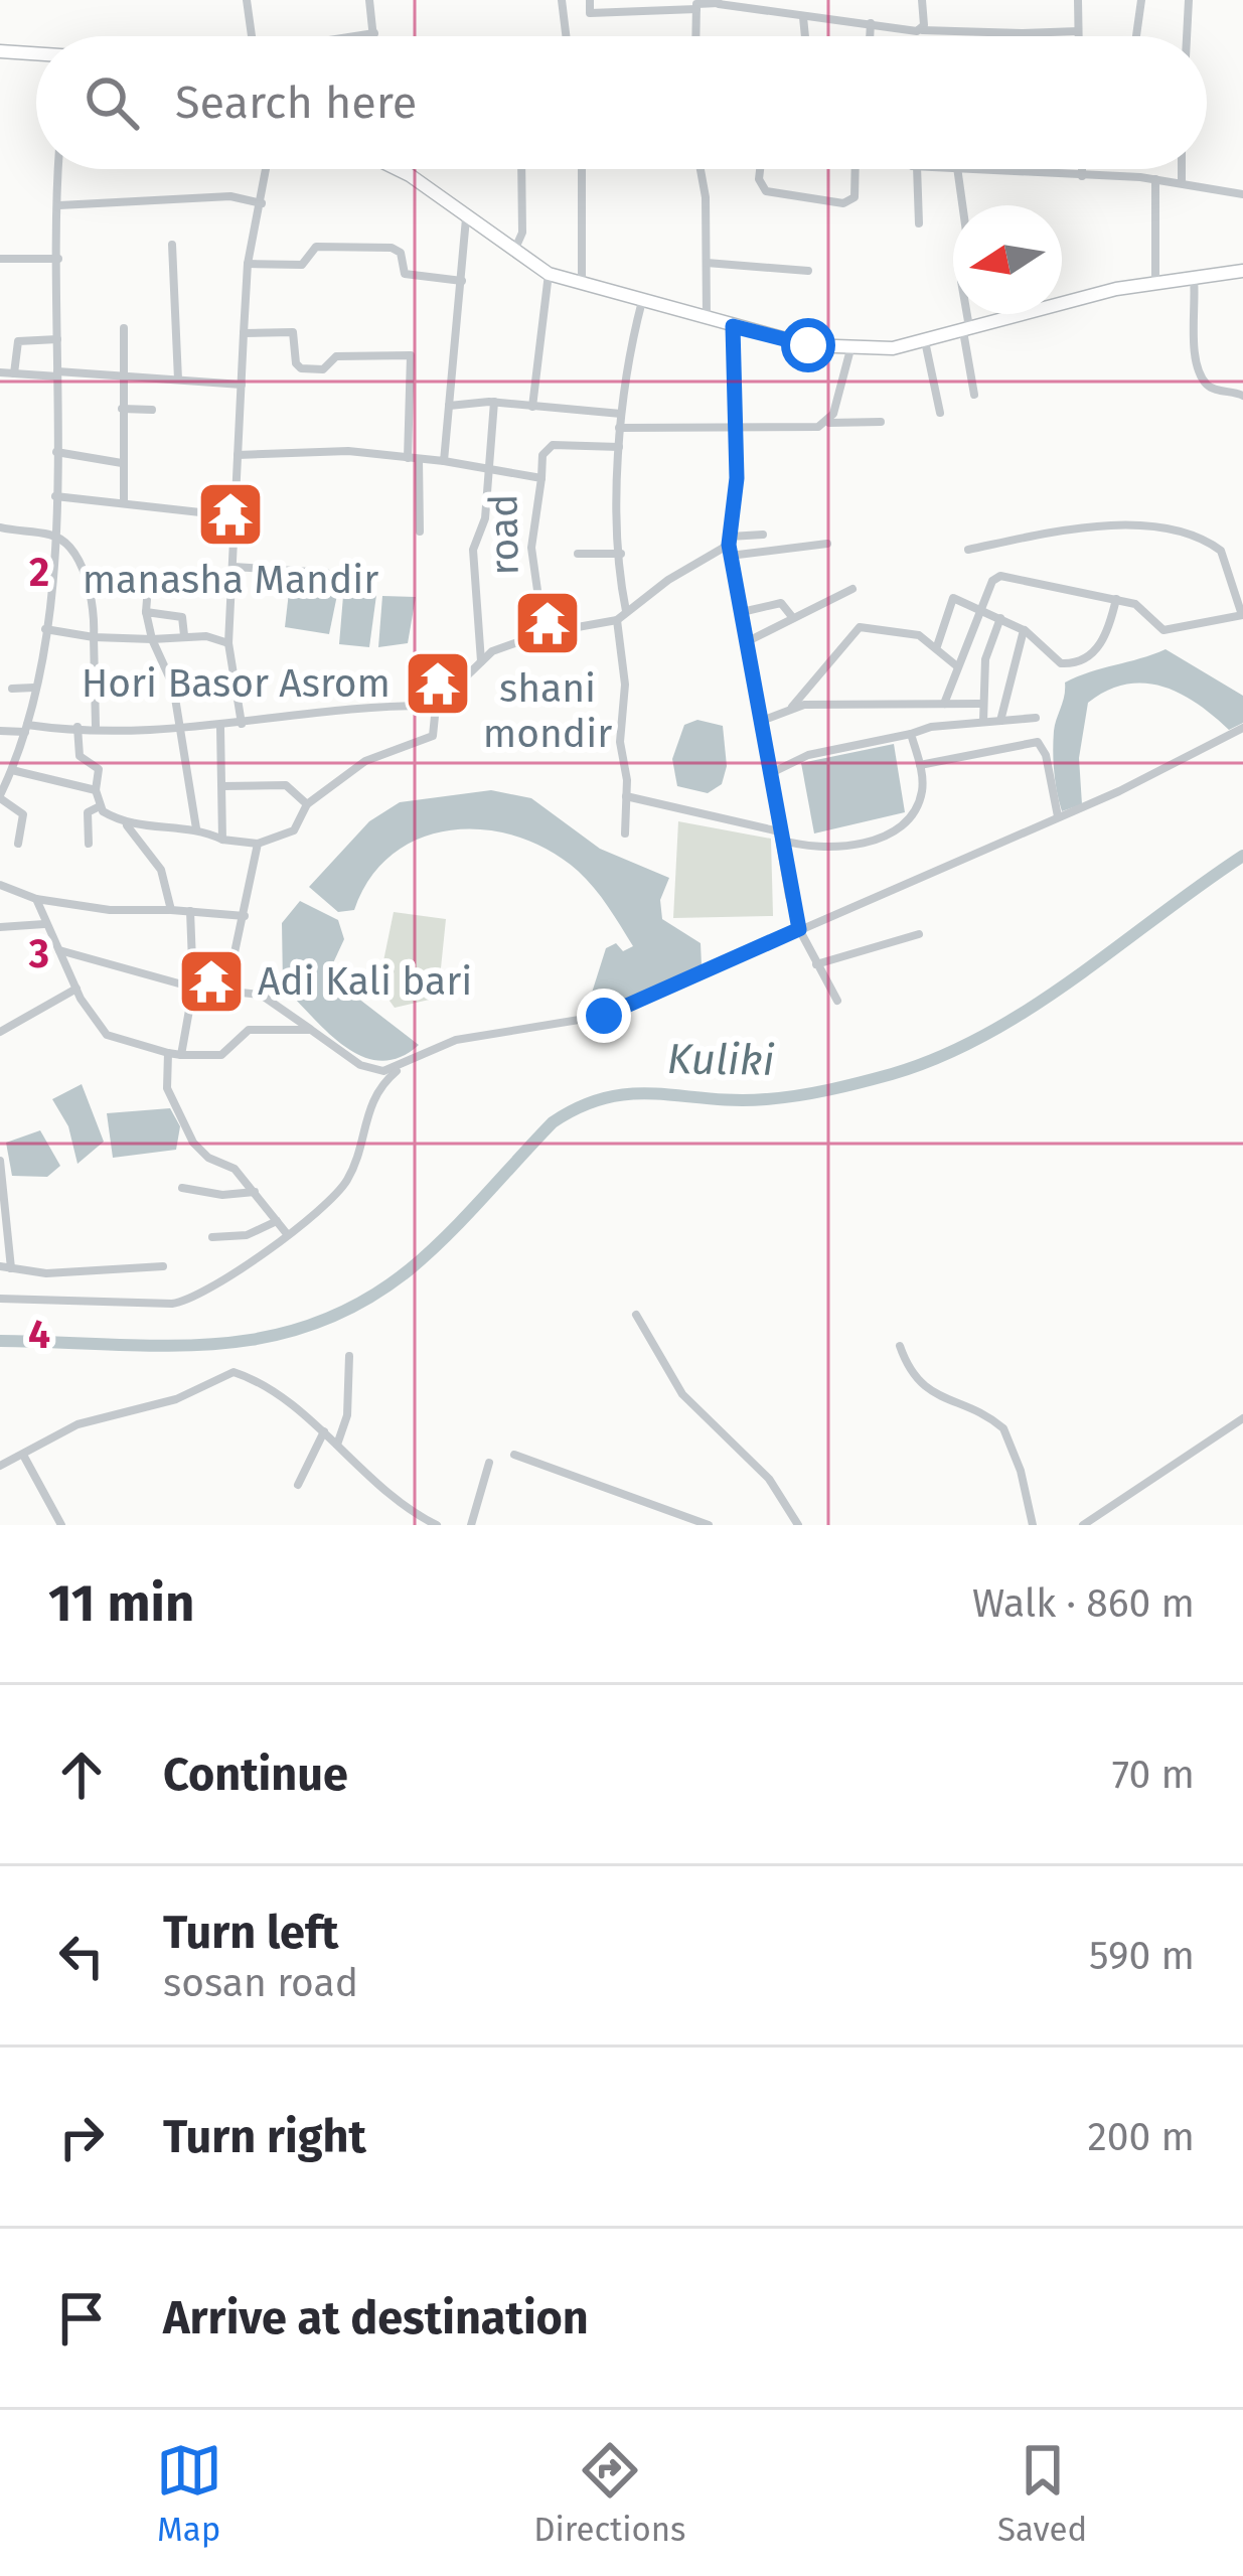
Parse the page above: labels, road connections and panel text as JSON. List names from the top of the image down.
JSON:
{
  "streets": {
    "street": ["road"]
  },
  "water": ["Kuliki"],
  "places": {
    "temple": [
      "manasha Mandir",
      "shani mondir",
      "Hori Basor Asrom",
      "Adi Kali bari"
    ]
  },
  "north": "left",
  "page": {
    "search": "Search here",
    "heading": ["11 min", "Walk · 860 m"],
    "list": [
      ["Continue", "70 m"],
      ["Turn left", "sosan road", "590 m"],
      ["Turn right", "200 m"],
      "Arrive at destination"
    ],
    "nav": ["Map", "Directions", "Saved"]
  },
  "grid": {
    "rows": ["2", "3", "4"]
  }
}
